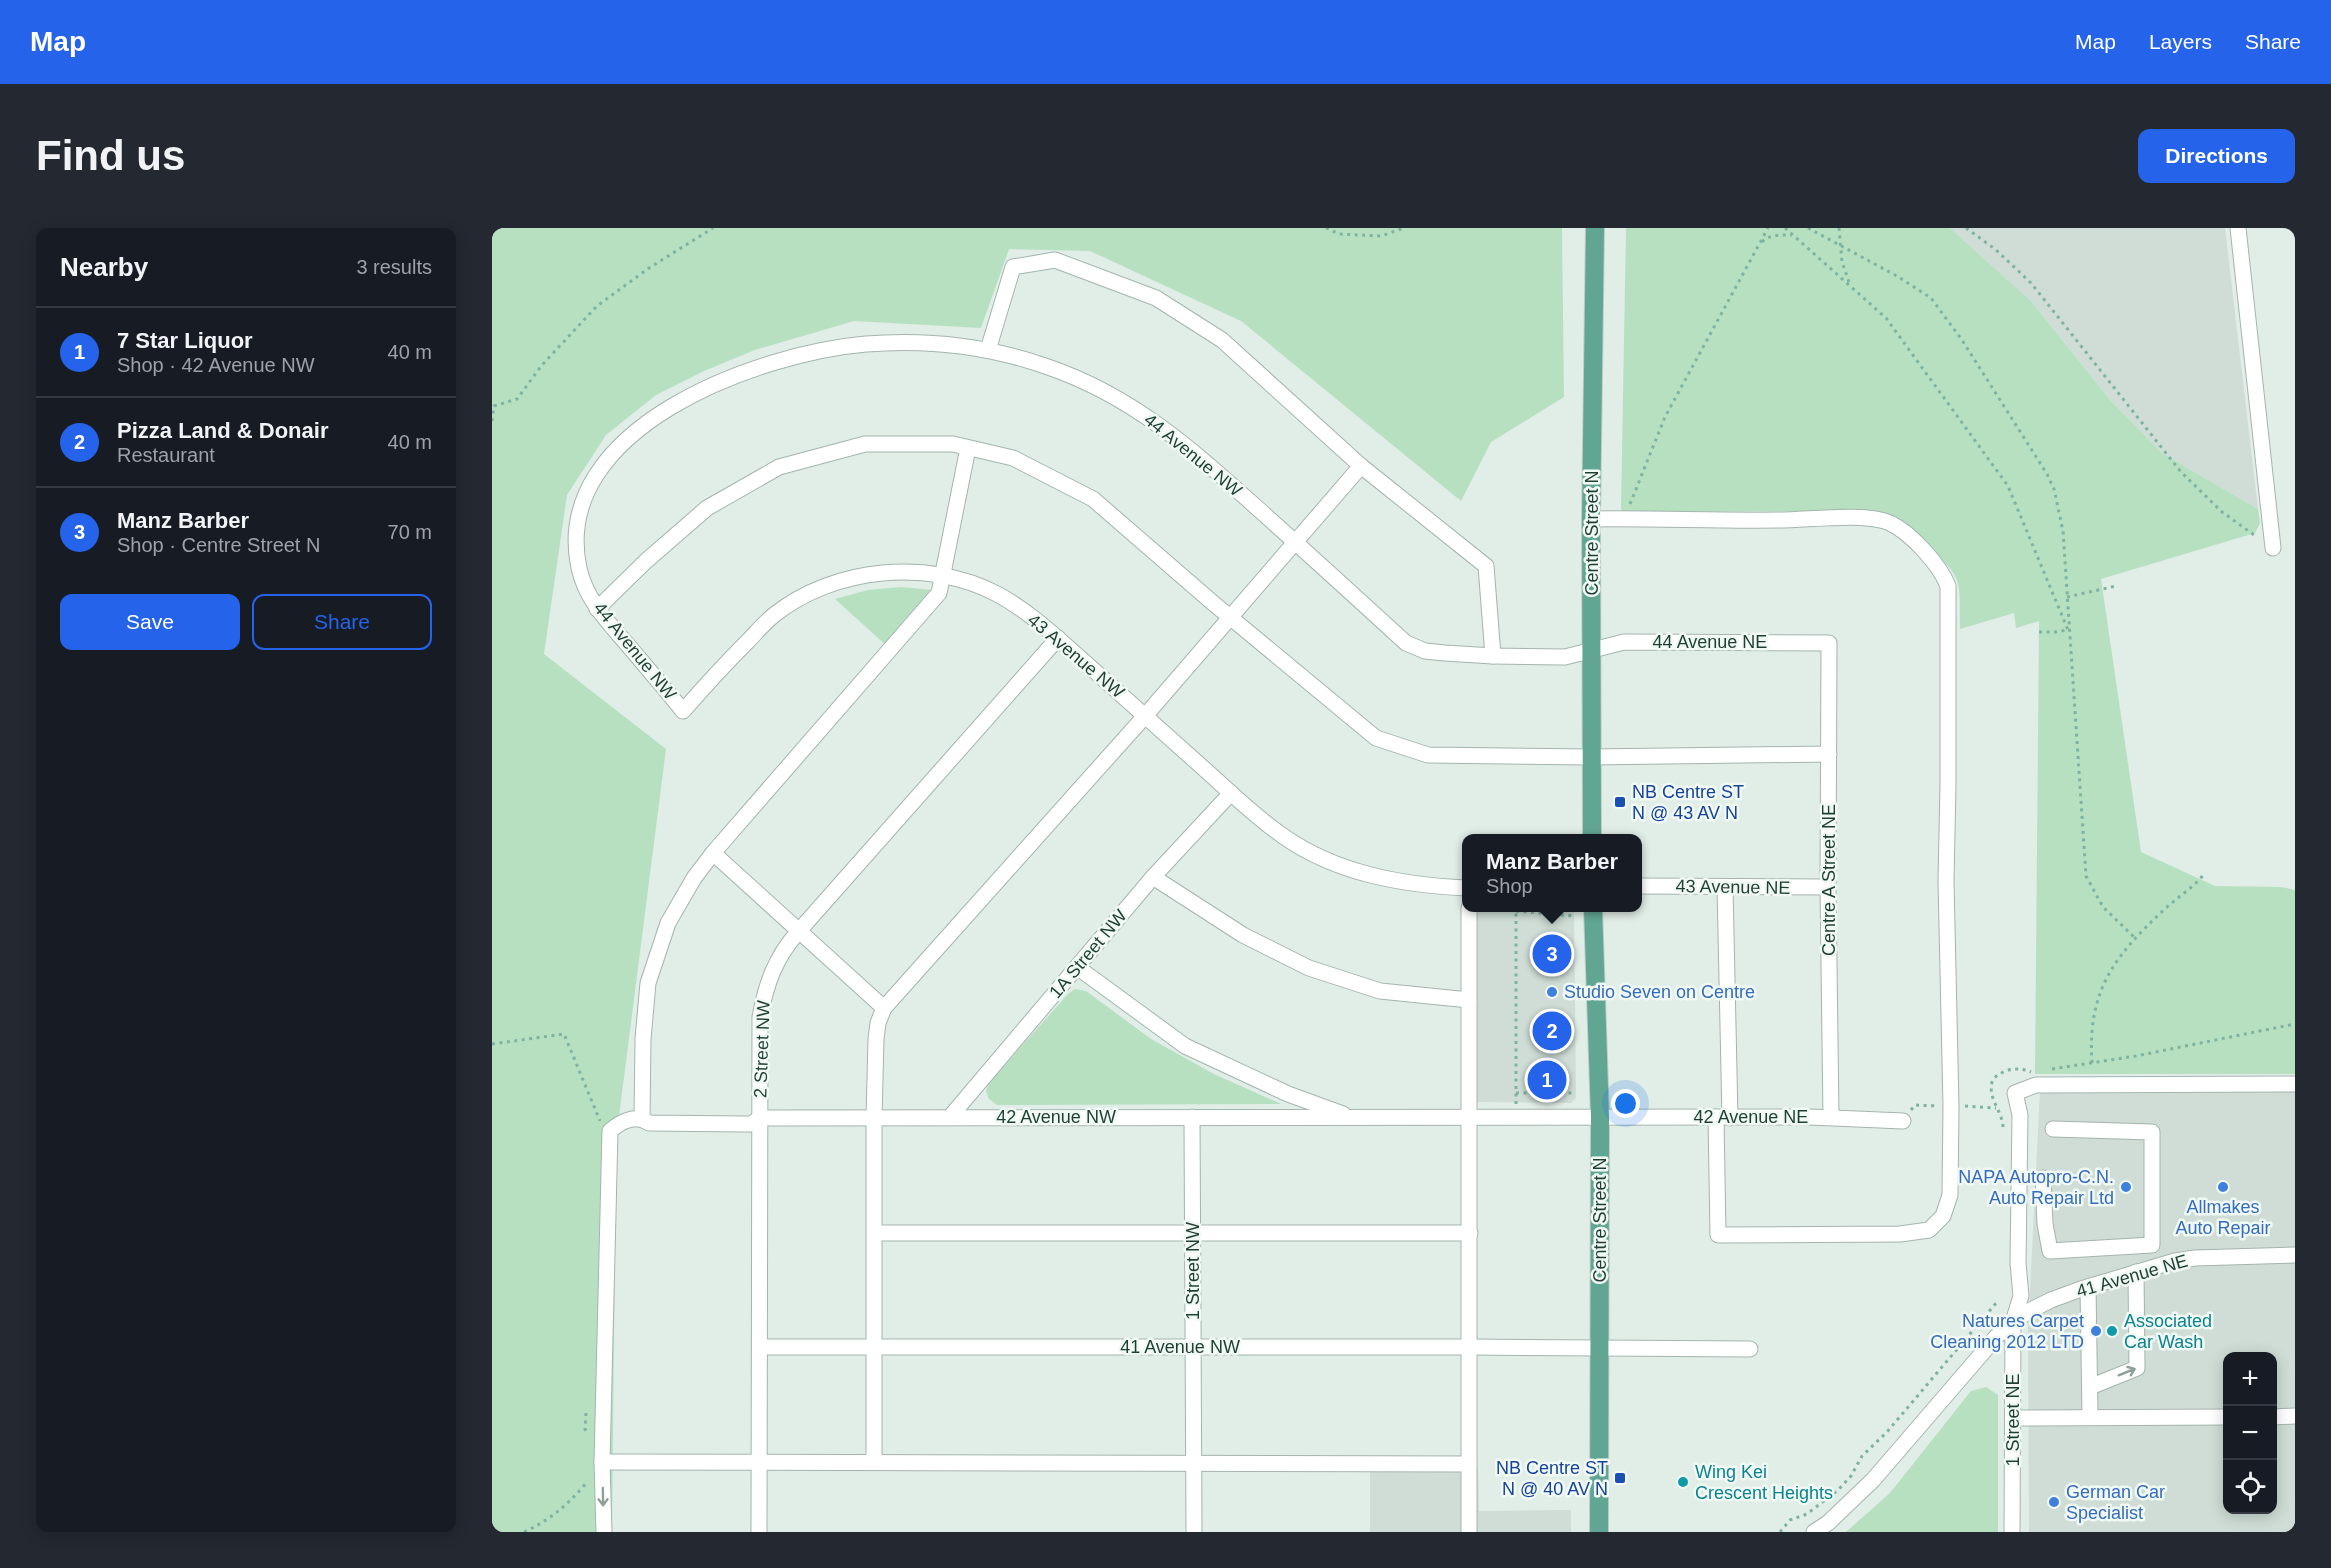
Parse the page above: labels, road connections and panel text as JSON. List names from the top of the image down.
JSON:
{
  "streets": {
    "main road": ["Centre Street N"],
    "street": [
      "44 Avenue NW",
      "44 Avenue NE",
      "43 Avenue NW",
      "Centre A Street NE",
      "43 Avenue NE",
      "1A Street NW",
      "2 Street NW",
      "42 Avenue NW",
      "42 Avenue NE",
      "1 Street NW",
      "41 Avenue NE",
      "41 Avenue NW",
      "1 Street NE"
    ]
  },
  "crossings": [
    ["44 Avenue NW", "Centre Street N"],
    ["44 Avenue NW", "44 Avenue NE"],
    ["44 Avenue NW", "43 Avenue NW"],
    ["Centre Street N", "44 Avenue NE"],
    ["Centre Street N", "42 Avenue NW"],
    ["Centre Street N", "42 Avenue NE"],
    ["Centre Street N", "41 Avenue NW"],
    ["44 Avenue NE", "Centre A Street NE"],
    ["43 Avenue NW", "1A Street NW"],
    ["43 Avenue NW", "2 Street NW"],
    ["Centre A Street NE", "43 Avenue NE"],
    ["Centre A Street NE", "42 Avenue NE"],
    ["1A Street NW", "42 Avenue NW"],
    ["2 Street NW", "42 Avenue NW"],
    ["2 Street NW", "41 Avenue NW"],
    ["42 Avenue NW", "42 Avenue NE"],
    ["42 Avenue NW", "1 Street NW"],
    ["1 Street NW", "41 Avenue NW"],
    ["41 Avenue NE", "1 Street NE"]
  ],
  "places": {
    "transit": ["NB Centre ST N @ 43 AV N", "NB Centre ST N @ 40 AV N"],
    "other": [
      "Studio Seven on Centre",
      "NAPA Autopro-C.N. Auto Repair Ltd",
      "Allmakes Auto Repair",
      "Natures Carpet Cleaning 2012 LTD",
      "Associated Car Wash",
      "Wing Kei Crescent Heights",
      "German Car Specialist"
    ]
  },
  "page": {
    "header": "Map",
    "nav": ["Map", "Layers", "Share"],
    "buttons": [
      "Directions",
      ["Save", "Share"]
    ],
    "title": "Find us",
    "heading": ["Nearby", "3 results"],
    "list": [
      {
        "mark": "1",
        "name": "7 Star Liquor",
        "note": "Shop · 42 Avenue NW",
        "value": "40 m"
      },
      {
        "mark": "2",
        "name": "Pizza Land & Donair",
        "note": "Restaurant",
        "value": "40 m"
      },
      {
        "mark": "3",
        "name": "Manz Barber",
        "note": "Shop · Centre Street N",
        "value": "70 m"
      }
    ],
    "popup": ["Manz Barber", "Shop"],
    "pins": ["3", "2", "1"],
    "map_buttons": ["+", "−"]
  }
}
